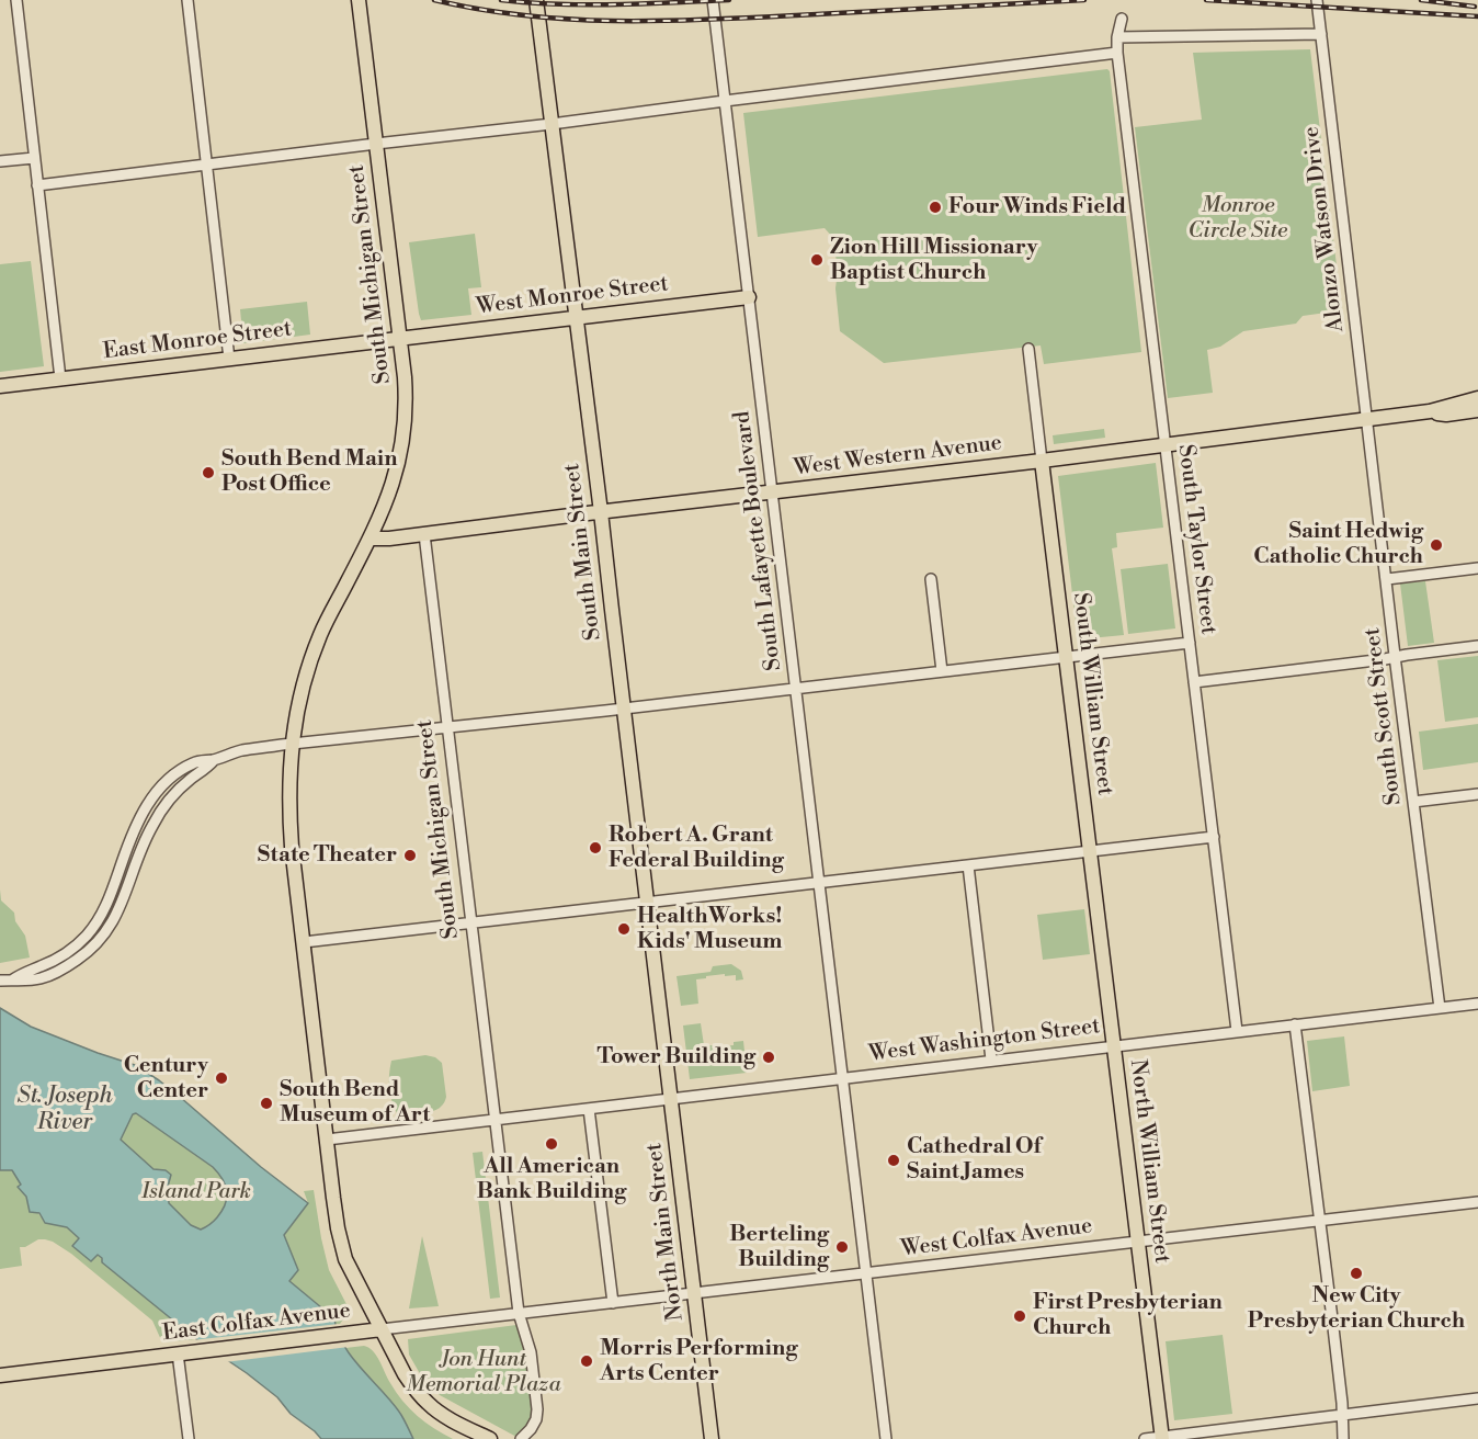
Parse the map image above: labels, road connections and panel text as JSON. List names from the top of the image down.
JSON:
{
  "streets": {
    "main road": [
      "South Michigan Street",
      "West Monroe Street",
      "East Monroe Street",
      "West Western Avenue",
      "South Main Street",
      "South William Street",
      "North William Street",
      "North Main Street",
      "East Colfax Avenue"
    ],
    "street": [
      "Alonzo Watson Drive",
      "South Taylor Street",
      "South Lafayette Boulevard",
      "South Scott Street",
      "West Washington Street",
      "West Colfax Avenue"
    ]
  },
  "crossings": [
    ["Alonzo Watson Drive", "West Western Avenue"],
    ["Alonzo Watson Drive", "South Scott Street"],
    ["South Michigan Street", "West Monroe Street"],
    ["South Michigan Street", "East Monroe Street"],
    ["South Michigan Street", "West Western Avenue"],
    ["South Michigan Street", "West Washington Street"],
    ["South Michigan Street", "West Colfax Avenue"],
    ["South Michigan Street", "East Colfax Avenue"],
    ["West Monroe Street", "East Monroe Street"],
    ["West Monroe Street", "South Lafayette Boulevard"],
    ["West Monroe Street", "South Main Street"],
    ["West Western Avenue", "South Taylor Street"],
    ["West Western Avenue", "South Lafayette Boulevard"],
    ["West Western Avenue", "South Main Street"],
    ["West Western Avenue", "South William Street"],
    ["West Western Avenue", "South Scott Street"],
    ["South Taylor Street", "West Washington Street"],
    ["South Lafayette Boulevard", "West Washington Street"],
    ["South Lafayette Boulevard", "West Colfax Avenue"],
    ["South Main Street", "West Washington Street"],
    ["South Main Street", "North Main Street"],
    ["South William Street", "West Washington Street"],
    ["South William Street", "North William Street"],
    ["South Scott Street", "West Washington Street"],
    ["West Washington Street", "North William Street"],
    ["West Washington Street", "North Main Street"],
    ["North William Street", "West Colfax Avenue"],
    ["North Main Street", "West Colfax Avenue"],
    ["West Colfax Avenue", "East Colfax Avenue"]
  ],
  "water": ["St. Joseph River"],
  "parks": ["Monroe Circle Site", "Island Park", "Jon Hunt Memorial Plaza"],
  "places": [
    "Four Winds Field",
    "Zion Hill Missionary Baptist Church",
    "South Bend Main Post Office",
    "Saint Hedwig Catholic Church",
    "Robert A. Grant Federal Building",
    "State Theater",
    "HealthWorks! Kids' Museum",
    "Tower Building",
    "Century Center",
    "South Bend Museum of Art",
    "All American Bank Building",
    "Cathedral Of Saint James",
    "Berteling Building",
    "New City Presbyterian Church",
    "First Presbyterian Church",
    "Morris Performing Arts Center"
  ]
}
